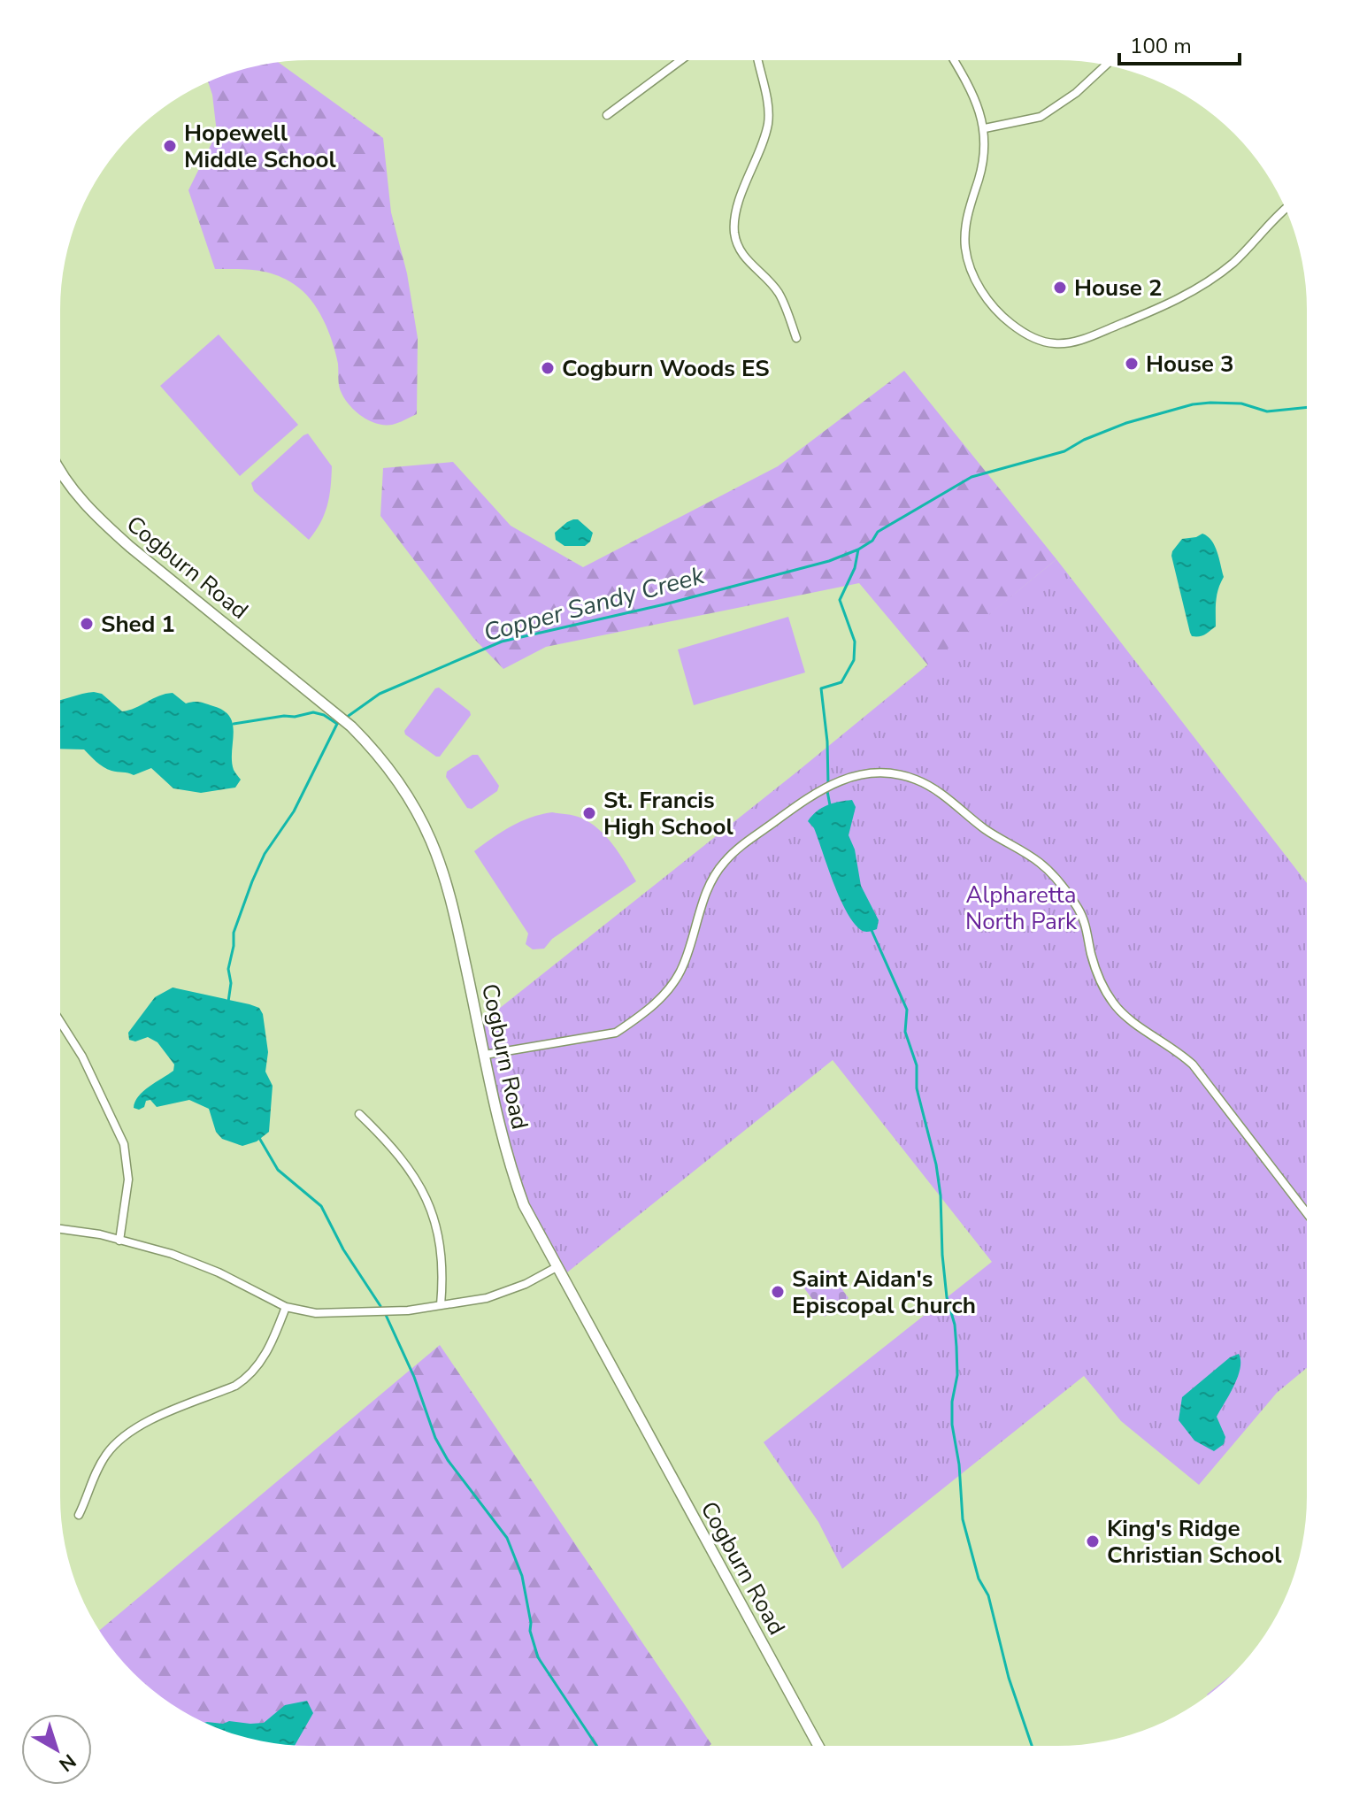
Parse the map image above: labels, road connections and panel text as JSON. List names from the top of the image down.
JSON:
{
  "streets": {
    "street": ["Cogburn Road"]
  },
  "water": ["Copper Sandy Creek"],
  "parks": ["Alpharetta North Park"],
  "places": [
    "Hopewell Middle School",
    "House 2",
    "House 3",
    "Cogburn Woods ES",
    "Shed 1",
    "St. Francis High School",
    "Saint Aidan's Episcopal Church",
    "King's Ridge Christian School"
  ],
  "scale_bar": "100 m",
  "north": "bottom right"
}
